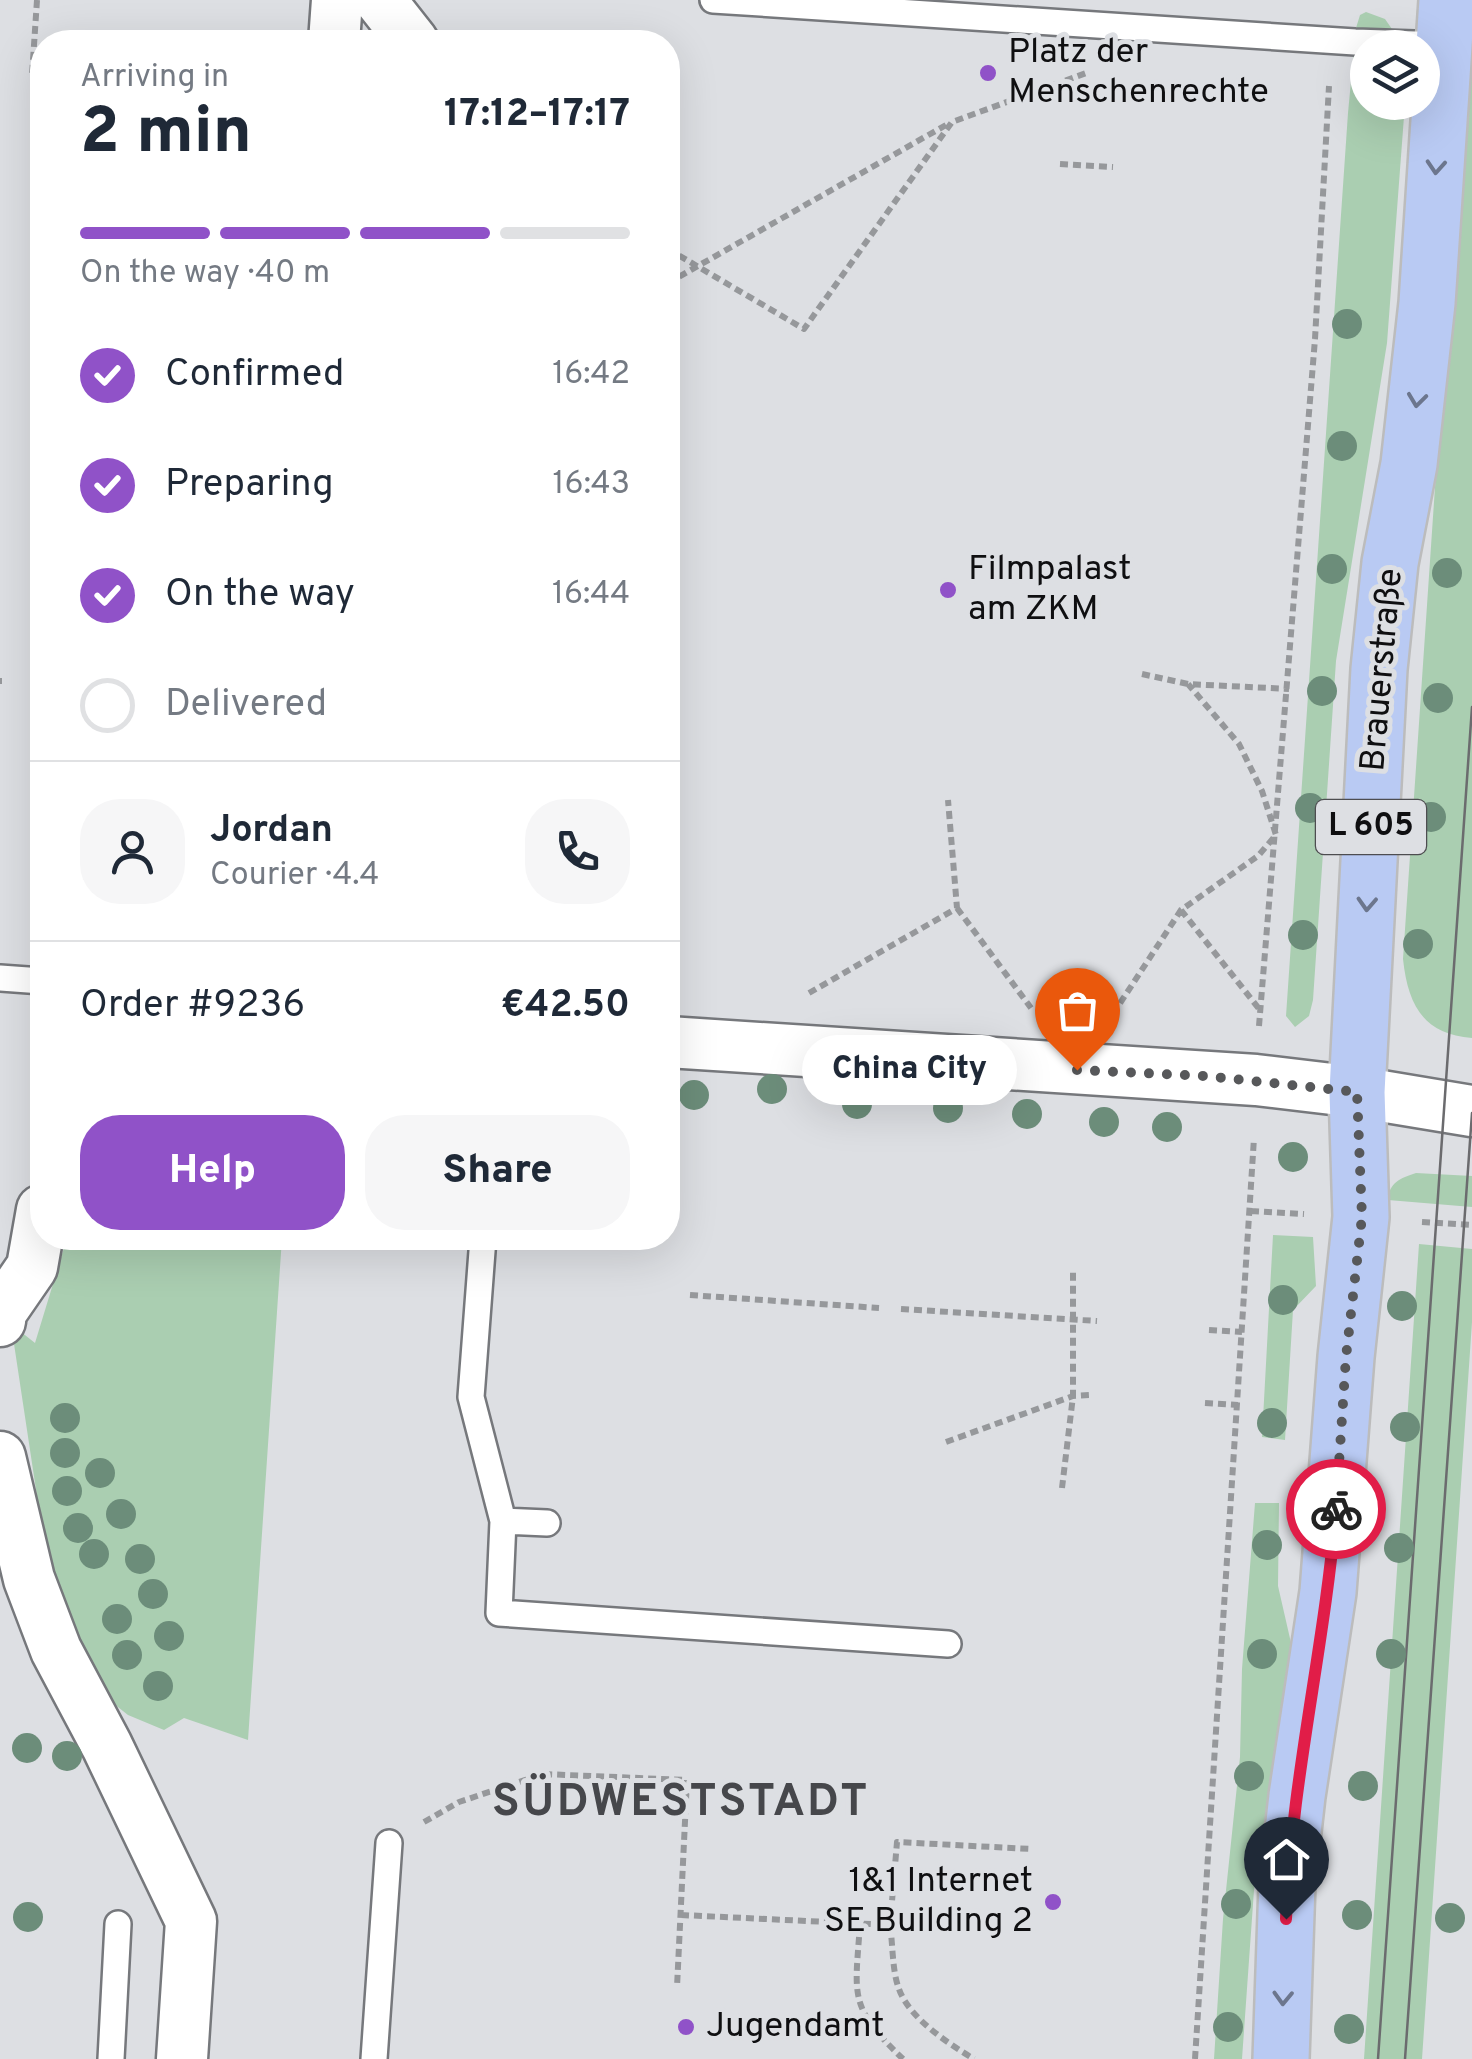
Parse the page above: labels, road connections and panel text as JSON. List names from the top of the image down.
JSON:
{
  "streets": {
    "main road": ["Brauerstraße", "L 605"]
  },
  "one_way": ["Brauerstraße"],
  "districts": ["SÜDWESTSTADT"],
  "places": [
    "Platz der Menschenrechte",
    "Filmpalast am ZKM",
    "China City",
    "1&1 Internet SE Building 2",
    "Jugendamt"
  ],
  "page": {
    "heading": ["2 min", "Arriving in", "17:12–17:17"],
    "panel": [
      "Jordan",
      "Courier · 4.4",
      "Order #9236",
      "€42.50"
    ],
    "bar": "On the way · 40 m",
    "list": [
      ["Confirmed", "16:42"],
      ["Preparing", "16:43"],
      ["On the way", "16:44"],
      "Delivered"
    ],
    "bubble": "China City",
    "buttons": ["Help", "Share"]
  }
}
